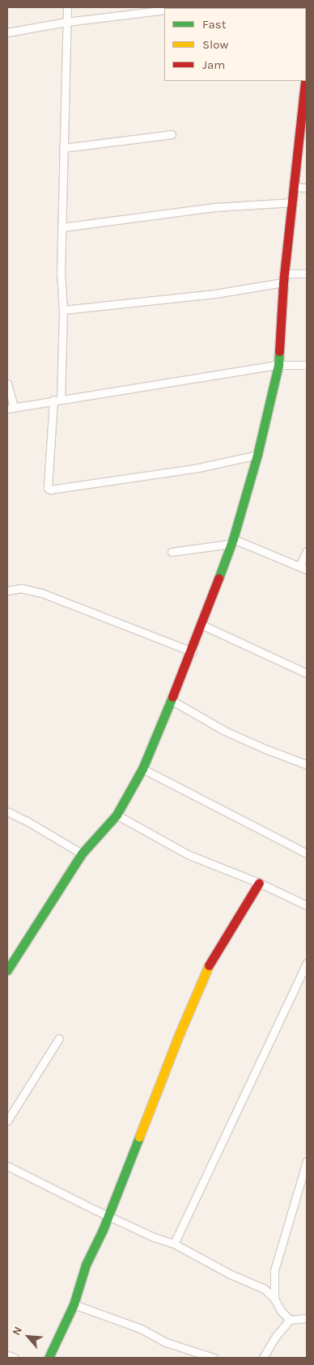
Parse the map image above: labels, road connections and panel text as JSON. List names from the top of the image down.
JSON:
{
  "legend": ["Fast", "Slow", "Jam"],
  "north": "top left"
}
